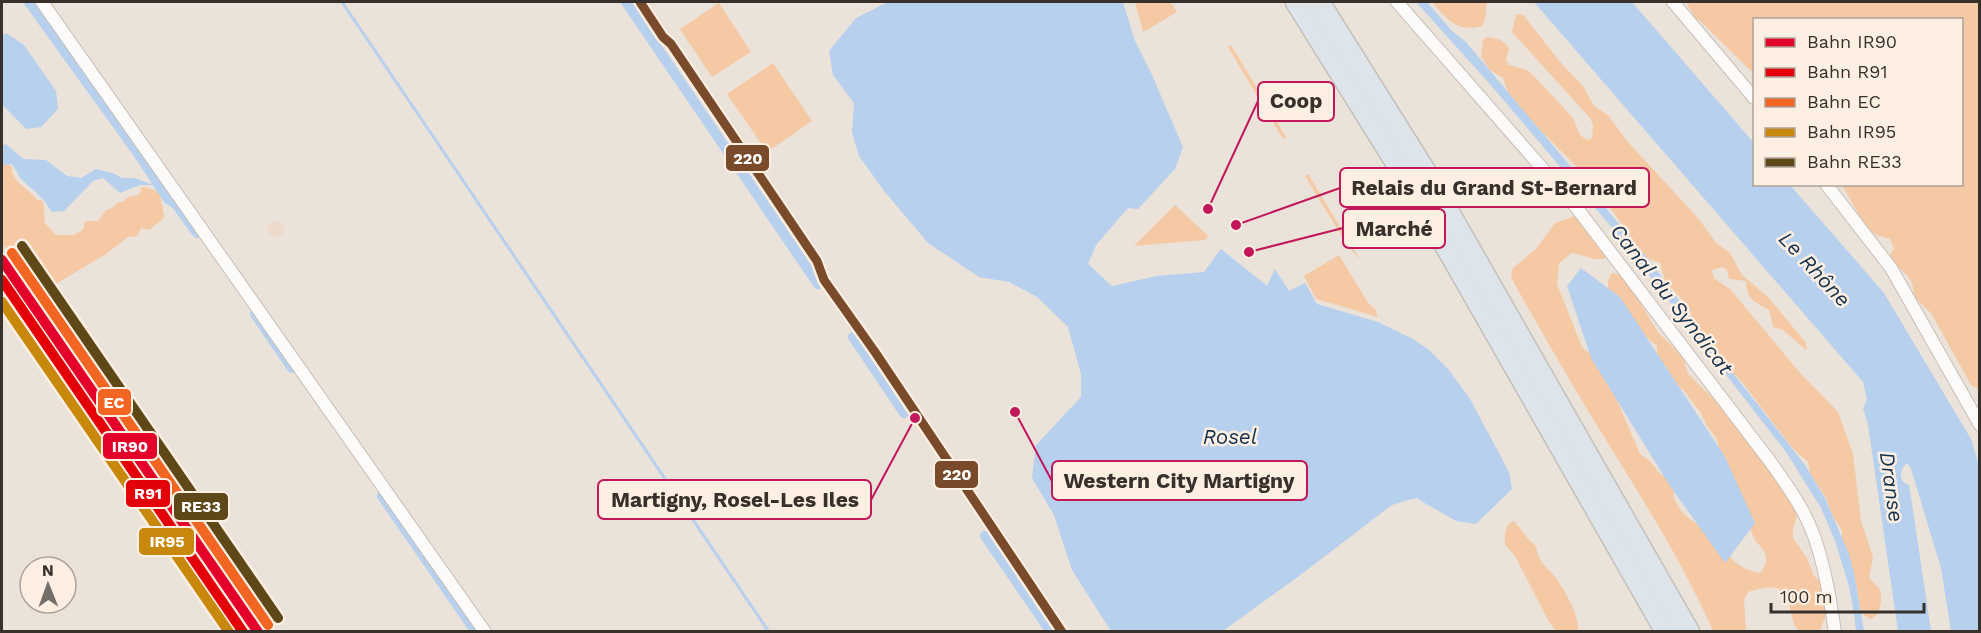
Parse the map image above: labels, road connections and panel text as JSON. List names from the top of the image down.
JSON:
{
  "water": [
    "Le Rhône",
    "Canal du Syndicat",
    "Rosel",
    "Dranse"
  ],
  "places": [
    "Coop",
    "Relais du Grand St-Bernard",
    "Marché",
    "Western City Martigny",
    "Martigny, Rosel-Les Iles"
  ],
  "lines": [
    "transit line 220",
    "rail line RE33",
    "rail line EC",
    "rail line IR90",
    "rail line R91",
    "rail line IR95"
  ],
  "legend": [
    "Bahn IR90",
    "Bahn R91",
    "Bahn EC",
    "Bahn IR95",
    "Bahn RE33"
  ],
  "scale_bar": "100 m",
  "north": "top"
}
